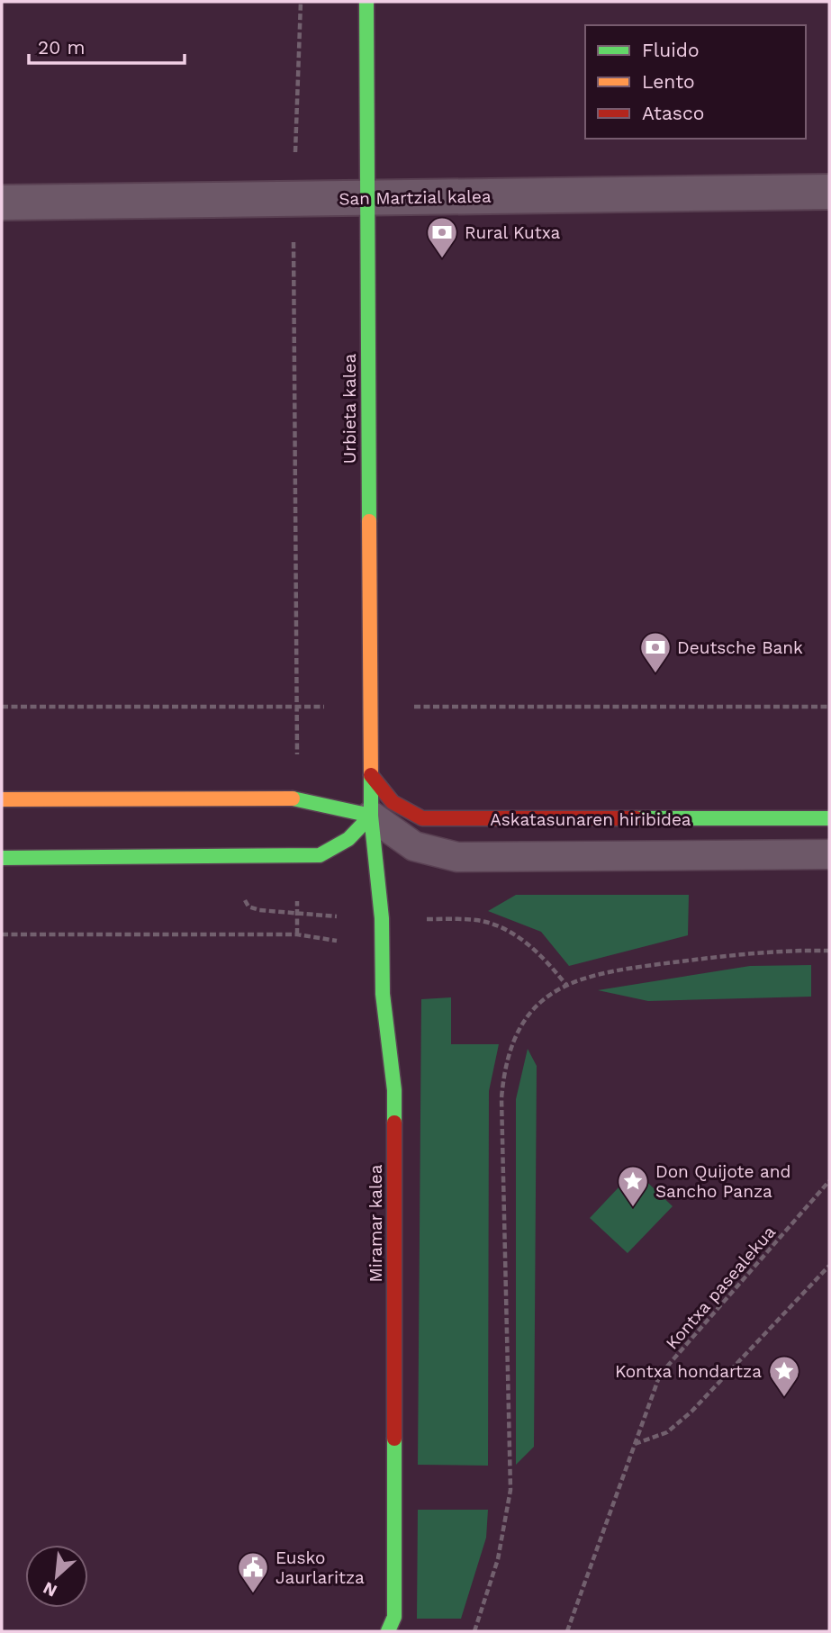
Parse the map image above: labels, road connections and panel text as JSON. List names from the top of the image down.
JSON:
{
  "streets": {
    "main road": ["Urbieta kalea", "Askatasunaren hiribidea", "Miramar kalea"],
    "street": ["San Martzial kalea"],
    "path": ["Kontxa pasealekua"]
  },
  "crossings": [
    ["San Martzial kalea", "Urbieta kalea"],
    ["Urbieta kalea", "Askatasunaren hiribidea"],
    ["Urbieta kalea", "Miramar kalea"],
    ["Askatasunaren hiribidea", "Miramar kalea"]
  ],
  "places": {
    "bank": ["Rural Kutxa", "Deutsche Bank"],
    "place": ["Don Quijote and Sancho Panza", "Kontxa hondartza"],
    "public building": ["Eusko Jaurlaritza"]
  },
  "legend": ["Fluido", "Lento", "Atasco"],
  "scale_bar": "20 m",
  "north": "bottom left"
}
